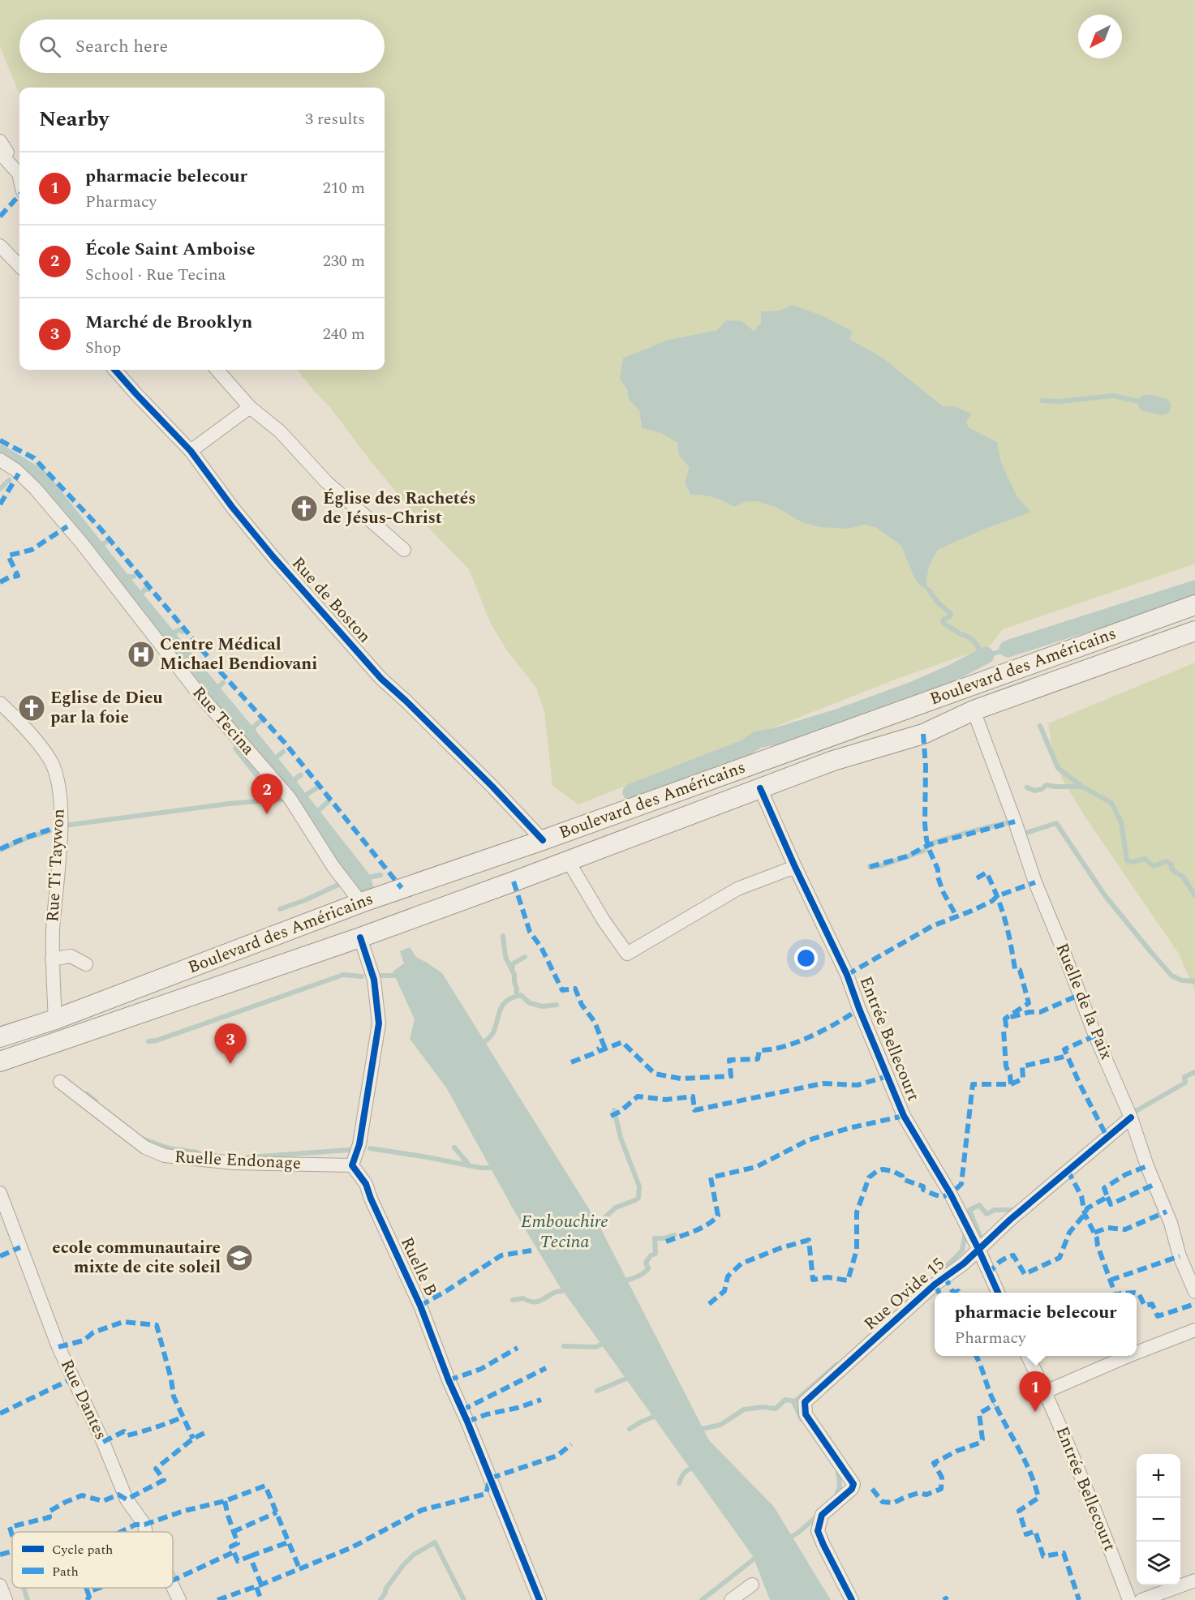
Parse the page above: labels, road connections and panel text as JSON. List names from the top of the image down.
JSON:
{
  "streets": {
    "main road": ["Boulevard des Américains"],
    "street": [
      "Rue de Boston",
      "Rue Tecina",
      "Rue Ti Taywon",
      "Ruelle de la Paix",
      "Entrée Bellecourt",
      "Ruelle Endonage",
      "Ruelle B",
      "Rue Ovide 15",
      "Rue Dantes"
    ]
  },
  "crossings": [
    ["Rue de Boston", "Boulevard des Américains"],
    ["Boulevard des Américains", "Rue Tecina"],
    ["Boulevard des Américains", "Rue Ti Taywon"],
    ["Boulevard des Américains", "Ruelle de la Paix"],
    ["Boulevard des Américains", "Entrée Bellecourt"],
    ["Ruelle de la Paix", "Rue Ovide 15"],
    ["Entrée Bellecourt", "Rue Ovide 15"],
    ["Ruelle Endonage", "Ruelle B"]
  ],
  "water": ["Embouchire Tecina"],
  "places": {
    "church": ["Église des Rachetés de Jésus-Christ", "Eglise de Dieu par la foie"],
    "hospital": ["Centre Médical Michael Bendiovani"],
    "school or university": ["ecole communautaire mixte de cite soleil"]
  },
  "legend": ["Cycle path", "Path"],
  "north": "bottom left",
  "page": {
    "search": "Search here",
    "heading": ["Nearby", "3 results"],
    "list": [
      {
        "mark": "1",
        "name": "pharmacie belecour",
        "note": "Pharmacy",
        "value": "210 m"
      },
      {
        "mark": "2",
        "name": "École Saint Amboise",
        "note": "School · Rue Tecina",
        "value": "230 m"
      },
      {
        "mark": "3",
        "name": "Marché de Brooklyn",
        "note": "Shop",
        "value": "240 m"
      }
    ],
    "pins": ["2", "3", "1"],
    "popup": ["pharmacie belecour", "Pharmacy"],
    "map_buttons": ["+", "−"]
  }
}
